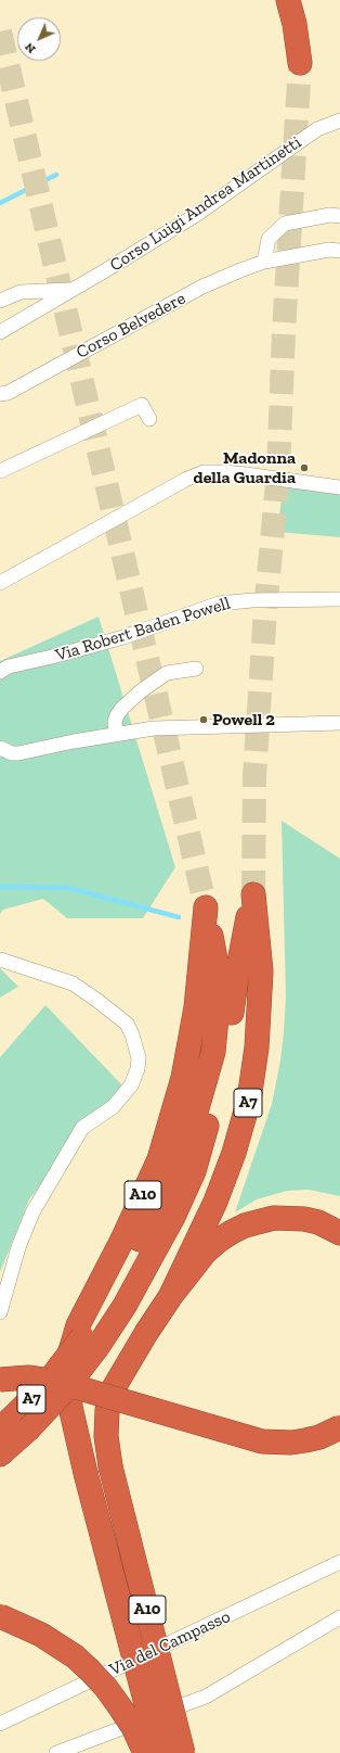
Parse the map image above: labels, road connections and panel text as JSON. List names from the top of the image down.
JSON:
{
  "streets": {
    "highway": ["A7", "A10"],
    "street": [
      "Corso Luigi Andrea Martinetti",
      "Corso Belvedere",
      "Via Robert Baden Powell",
      "Via del Campasso"
    ]
  },
  "crossings": [
    ["A7", "A10"]
  ],
  "places": ["Madonna della Guardia", "Powell 2"],
  "north": "bottom left"
}
